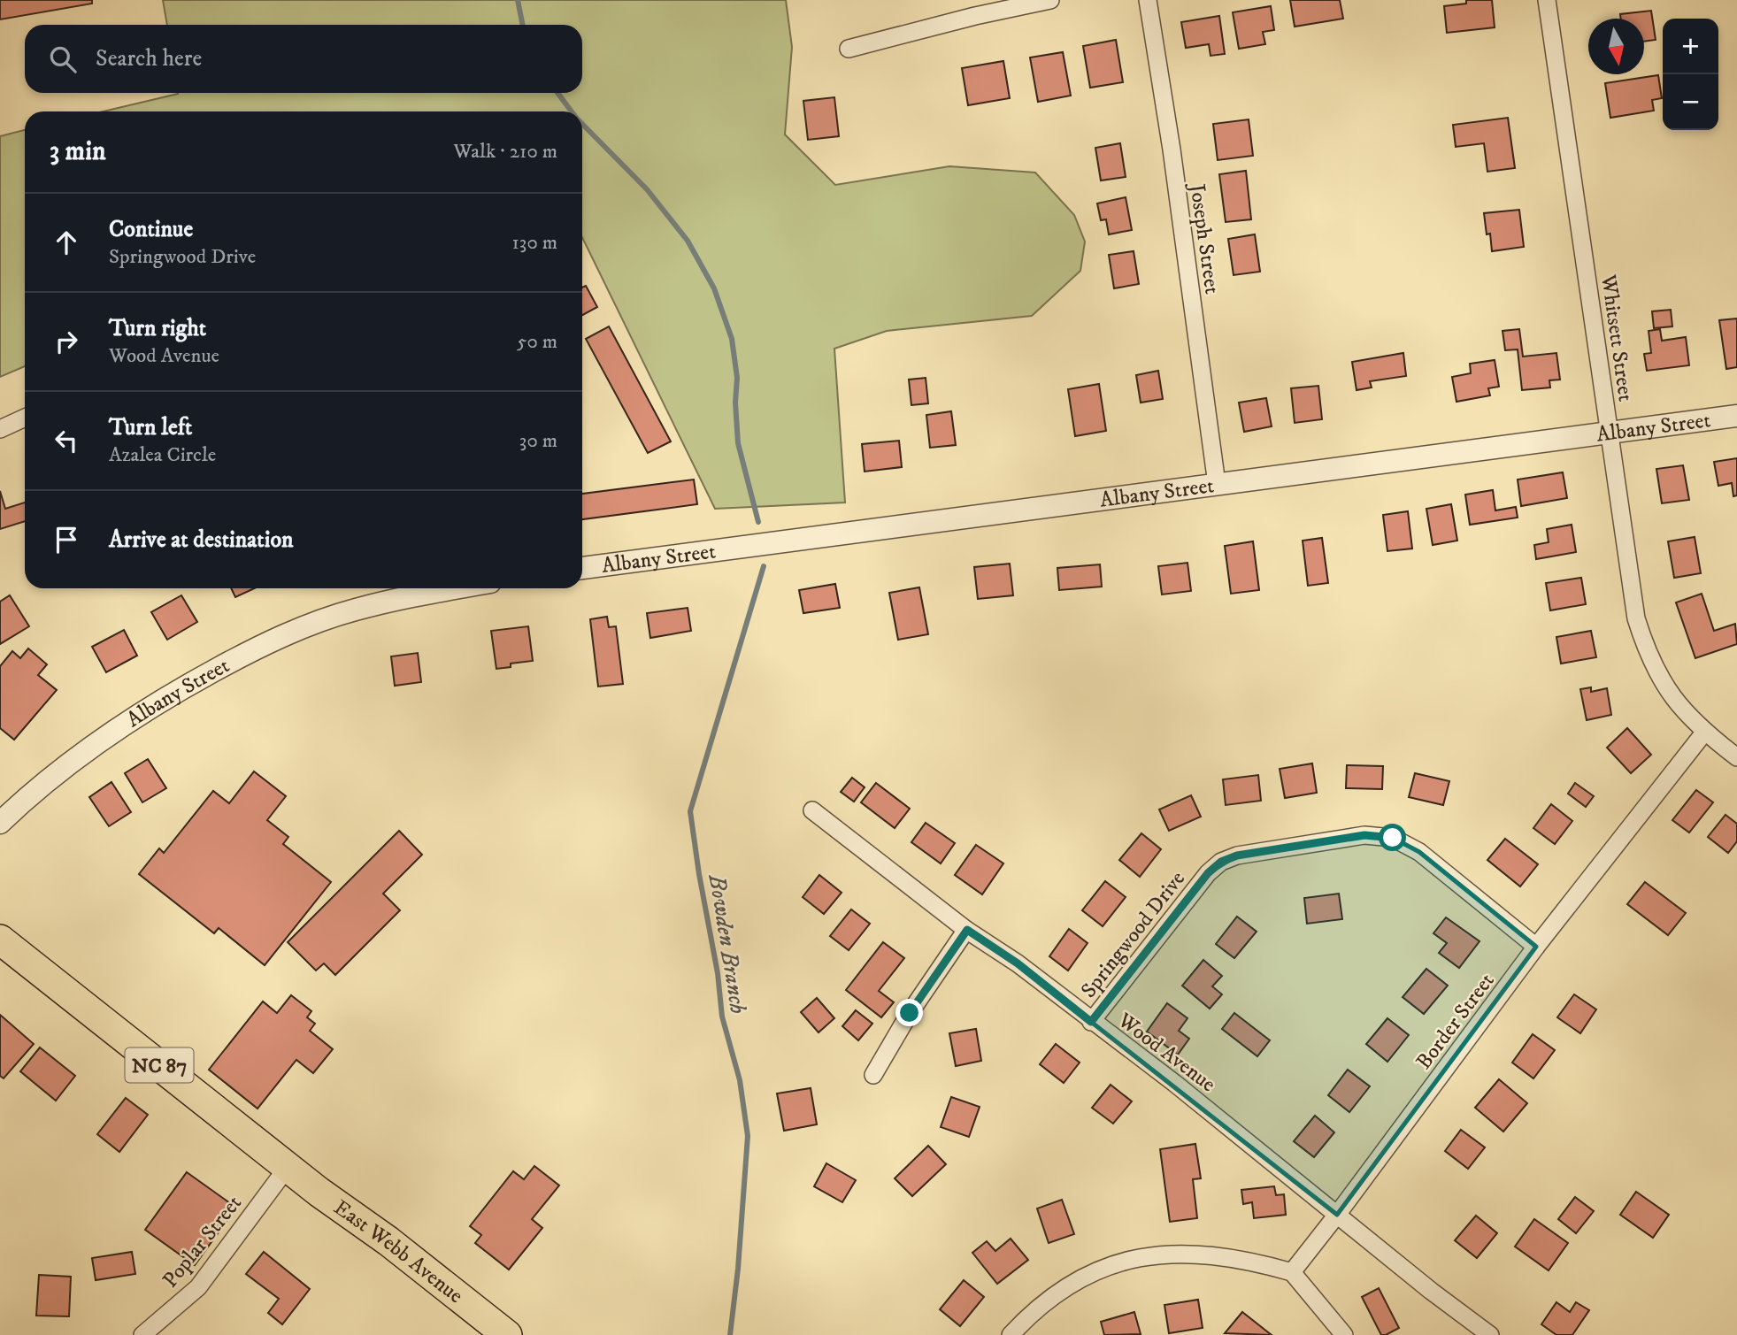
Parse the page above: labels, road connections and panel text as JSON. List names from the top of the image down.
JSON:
{
  "streets": {
    "highway": ["NC 87", "East Webb Avenue"],
    "street": [
      "Joseph Street",
      "Whitsett Street",
      "Albany Street",
      "Springwood Drive",
      "Border Street",
      "Wood Avenue",
      "Poplar Street"
    ]
  },
  "crossings": [
    ["Joseph Street", "Albany Street"],
    ["Whitsett Street", "Albany Street"],
    ["Whitsett Street", "Border Street"],
    ["Springwood Drive", "Border Street"],
    ["Springwood Drive", "Wood Avenue"],
    ["Border Street", "Wood Avenue"],
    ["NC 87", "Poplar Street"],
    ["NC 87", "East Webb Avenue"],
    ["Poplar Street", "East Webb Avenue"]
  ],
  "water": ["Bowden Branch"],
  "north": "bottom",
  "page": {
    "map_buttons": ["+", "−"],
    "search": "Search here",
    "heading": ["3 min", "Walk · 210 m"],
    "list": [
      ["Continue", "Springwood Drive", "130 m"],
      ["Turn right", "Wood Avenue", "50 m"],
      ["Turn left", "Azalea Circle", "30 m"],
      "Arrive at destination"
    ]
  }
}
